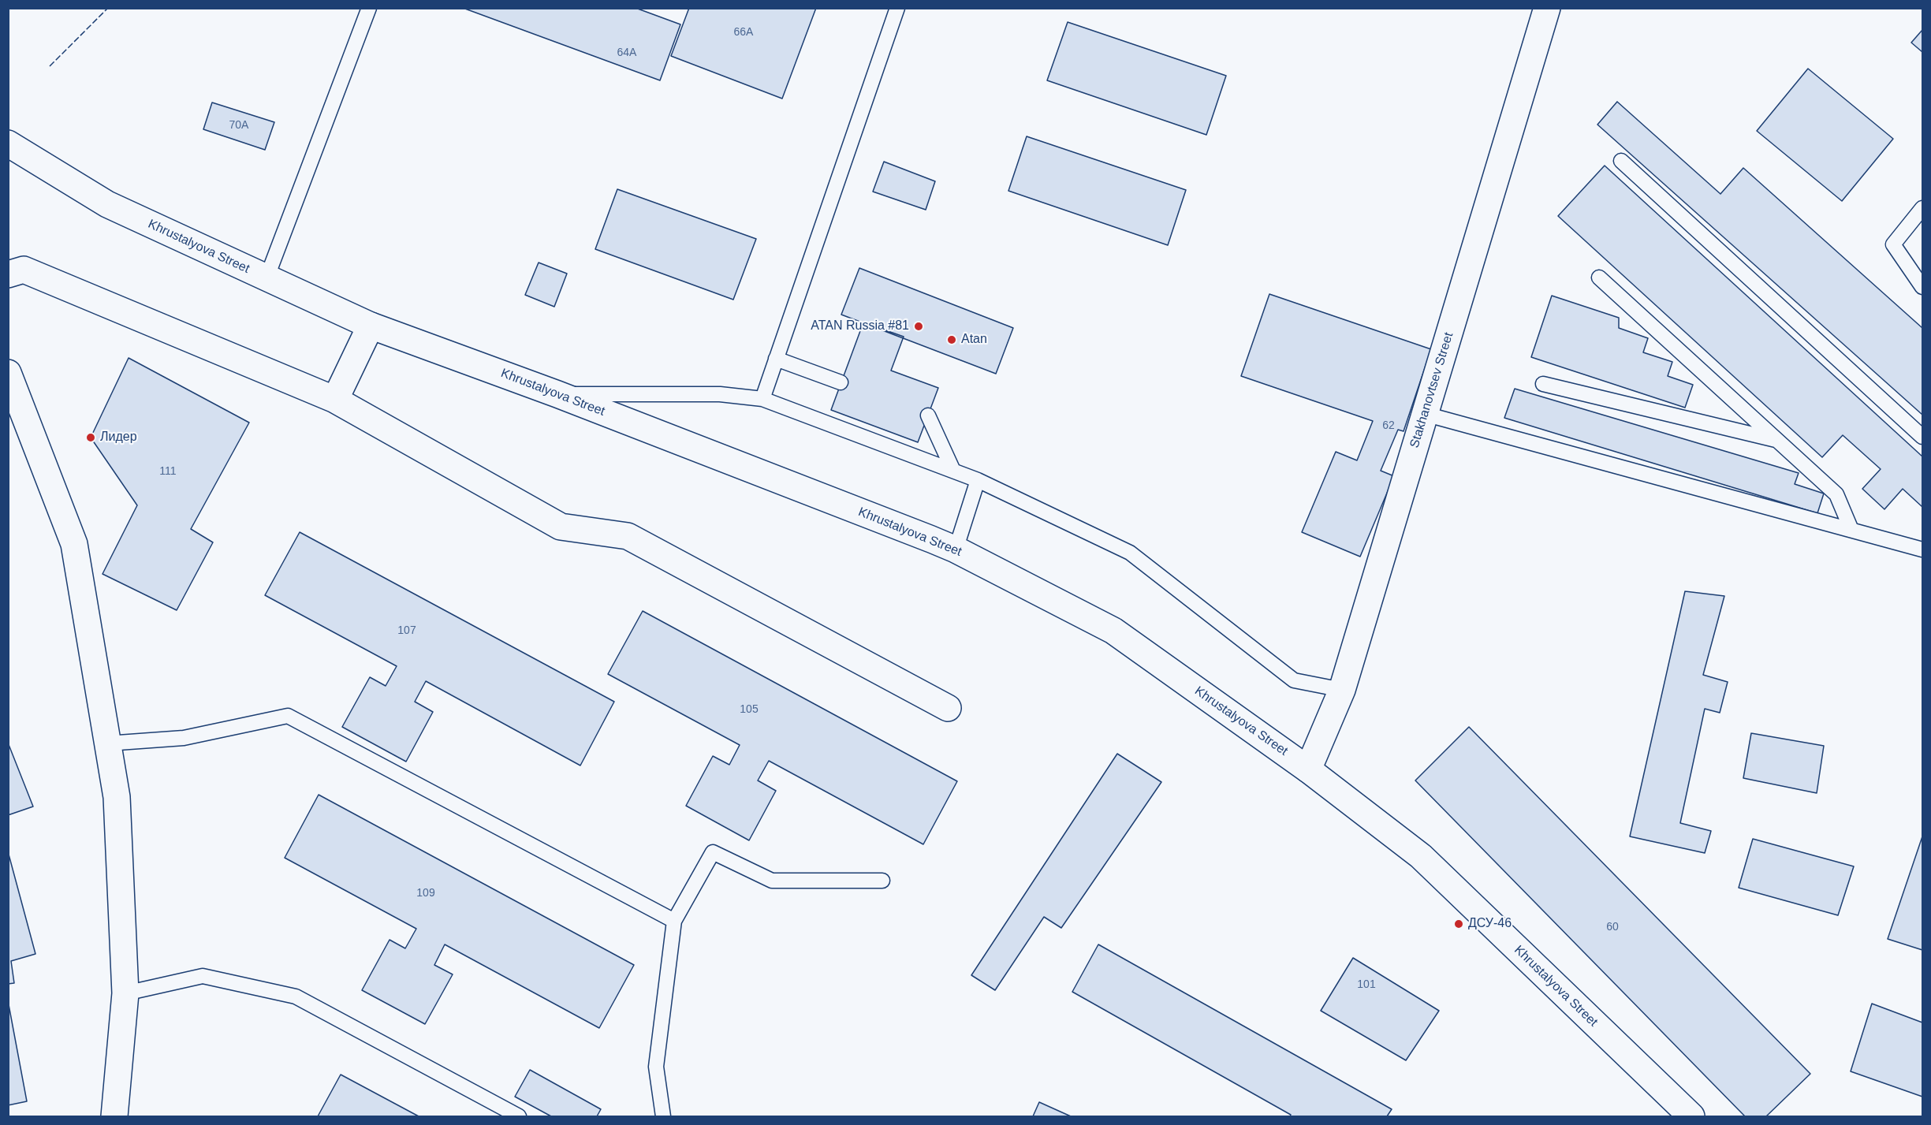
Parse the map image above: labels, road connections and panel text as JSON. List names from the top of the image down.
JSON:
{
  "streets": {
    "main road": ["Khrustalyova Street", "Stakhanovtsev Street"]
  },
  "crossings": [
    ["Khrustalyova Street", "Stakhanovtsev Street"]
  ],
  "places": [
    "ATAN Russia #81",
    "Atan",
    "Лидер",
    "ДСУ-46"
  ],
  "house_numbers": [
    "66А",
    "64А",
    "70А",
    "62",
    "111",
    "107",
    "105",
    "109",
    "60",
    "101"
  ]
}
